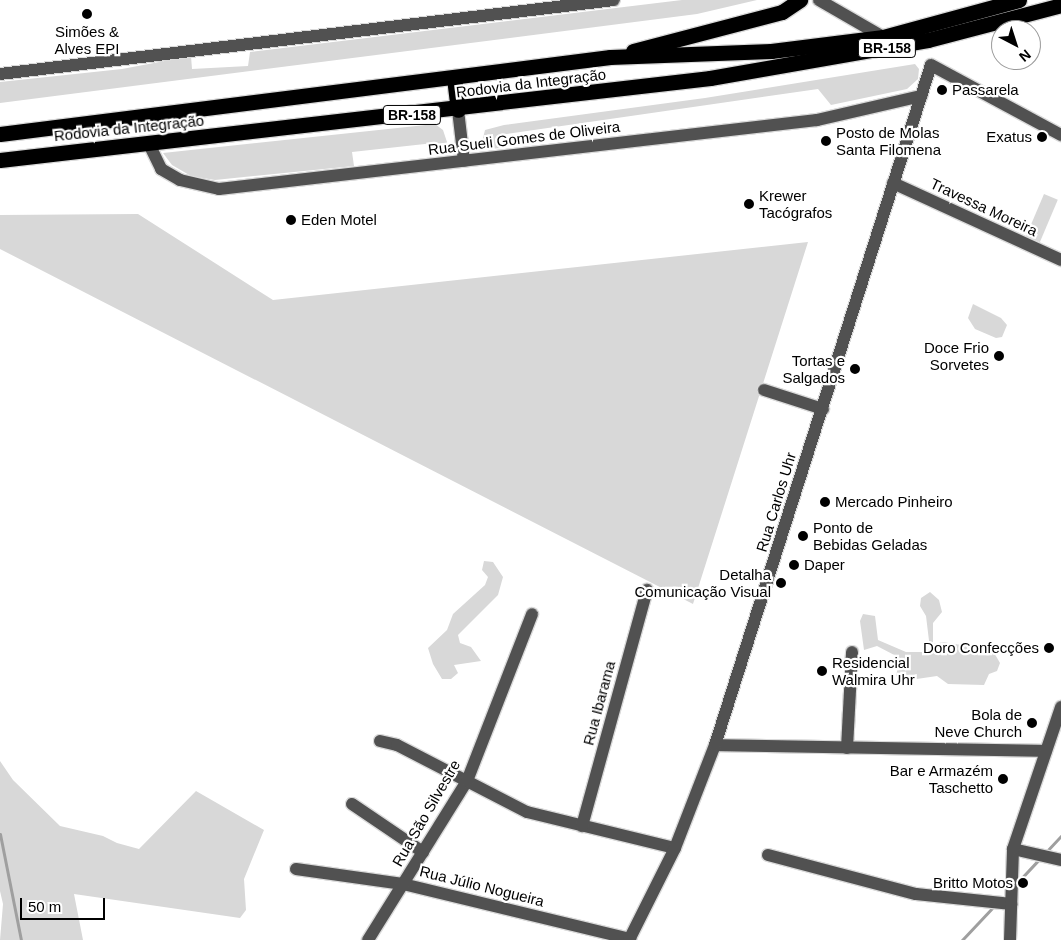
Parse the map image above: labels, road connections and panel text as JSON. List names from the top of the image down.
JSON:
{
  "streets": {
    "highway": ["BR-158", "Rodovia da Integração"],
    "street": [
      "Rua Sueli Gomes de Oliveira",
      "Travessa Moreira",
      "Rua Carlos Uhr",
      "Rua Ibarama",
      "Rua São Silvestre",
      "Rua Júlio Nogueira"
    ]
  },
  "crossings": [
    ["Rodovia da Integração", "Rua Sueli Gomes de Oliveira"],
    ["Rua Sueli Gomes de Oliveira", "Rua Carlos Uhr"],
    ["Travessa Moreira", "Rua Carlos Uhr"],
    ["Rua Carlos Uhr", "Rua Júlio Nogueira"],
    ["Rua São Silvestre", "Rua Júlio Nogueira"]
  ],
  "places": [
    "Simões & Alves EPI",
    "Passarela",
    "Exatus",
    "Posto de Molas Santa Filomena",
    "Krewer Tacógrafos",
    "Eden Motel",
    "Doce Frio Sorvetes",
    "Tortas e Salgados",
    "Mercado Pinheiro",
    "Ponto de Bebidas Geladas",
    "Daper",
    "Detalha Comunicação Visual",
    "Doro Confecções",
    "Residencial Walmira Uhr",
    "Bola de Neve Church",
    "Bar e Armazém Taschetto",
    "Britto Motos"
  ],
  "scale_bar": "50 m",
  "north": "bottom right"
}
